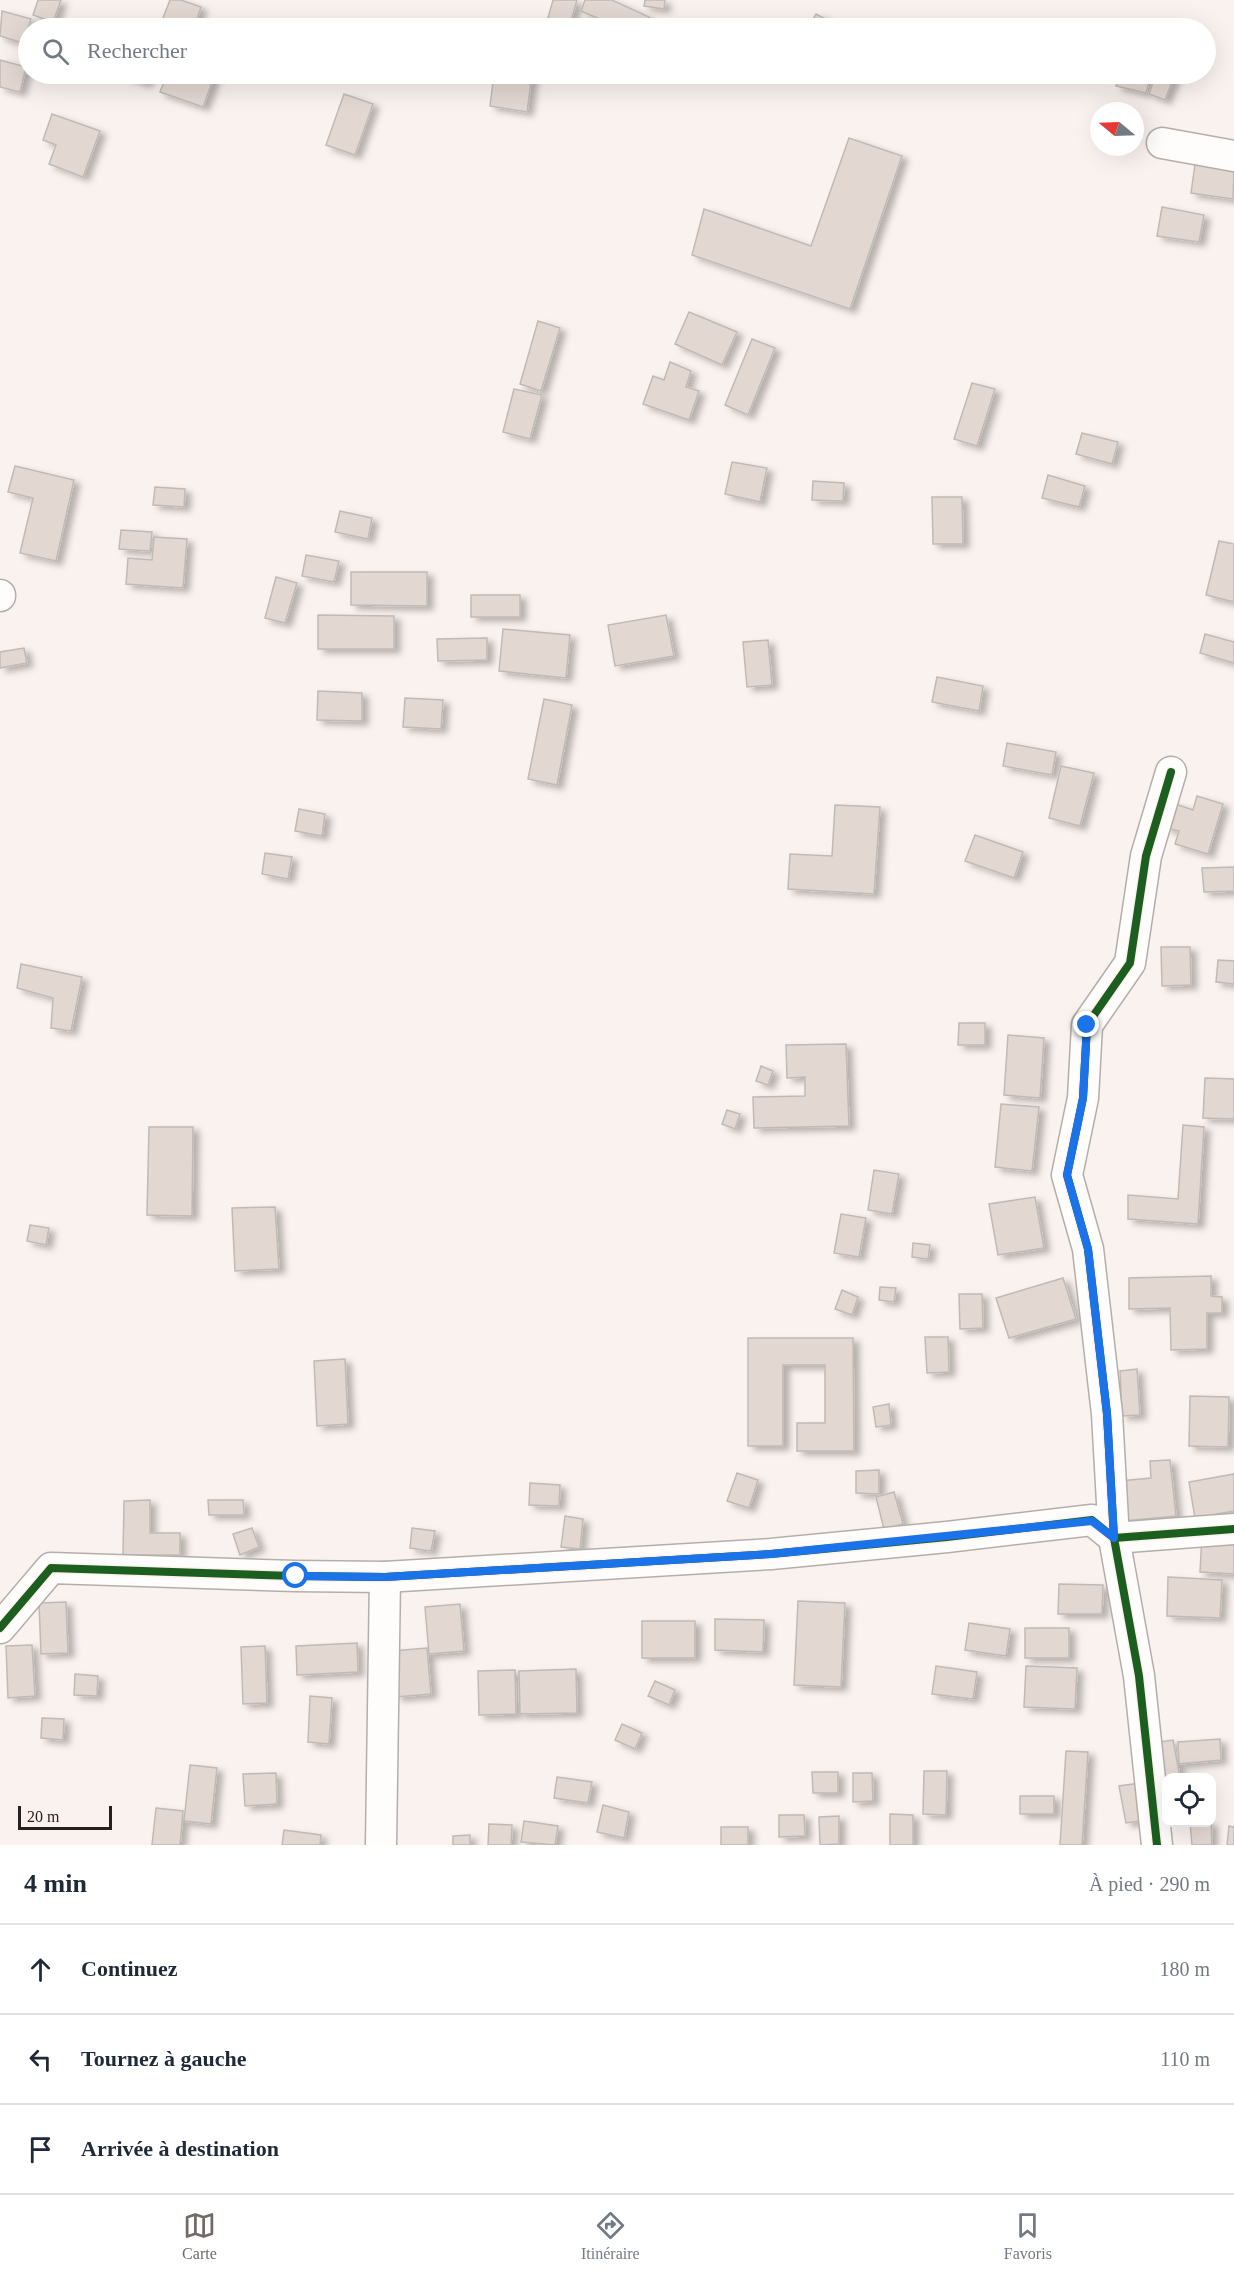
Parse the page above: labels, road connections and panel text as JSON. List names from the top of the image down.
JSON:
{
  "scale_bar": "20 m",
  "north": "left",
  "page": {
    "search": "Rechercher",
    "scale": "20 m",
    "heading": ["4 min", "À pied · 290 m"],
    "list": [
      ["Continuez", "180 m"],
      ["Tournez à gauche", "110 m"],
      "Arrivée à destination"
    ],
    "nav": ["Carte", "Itinéraire", "Favoris"]
  }
}
